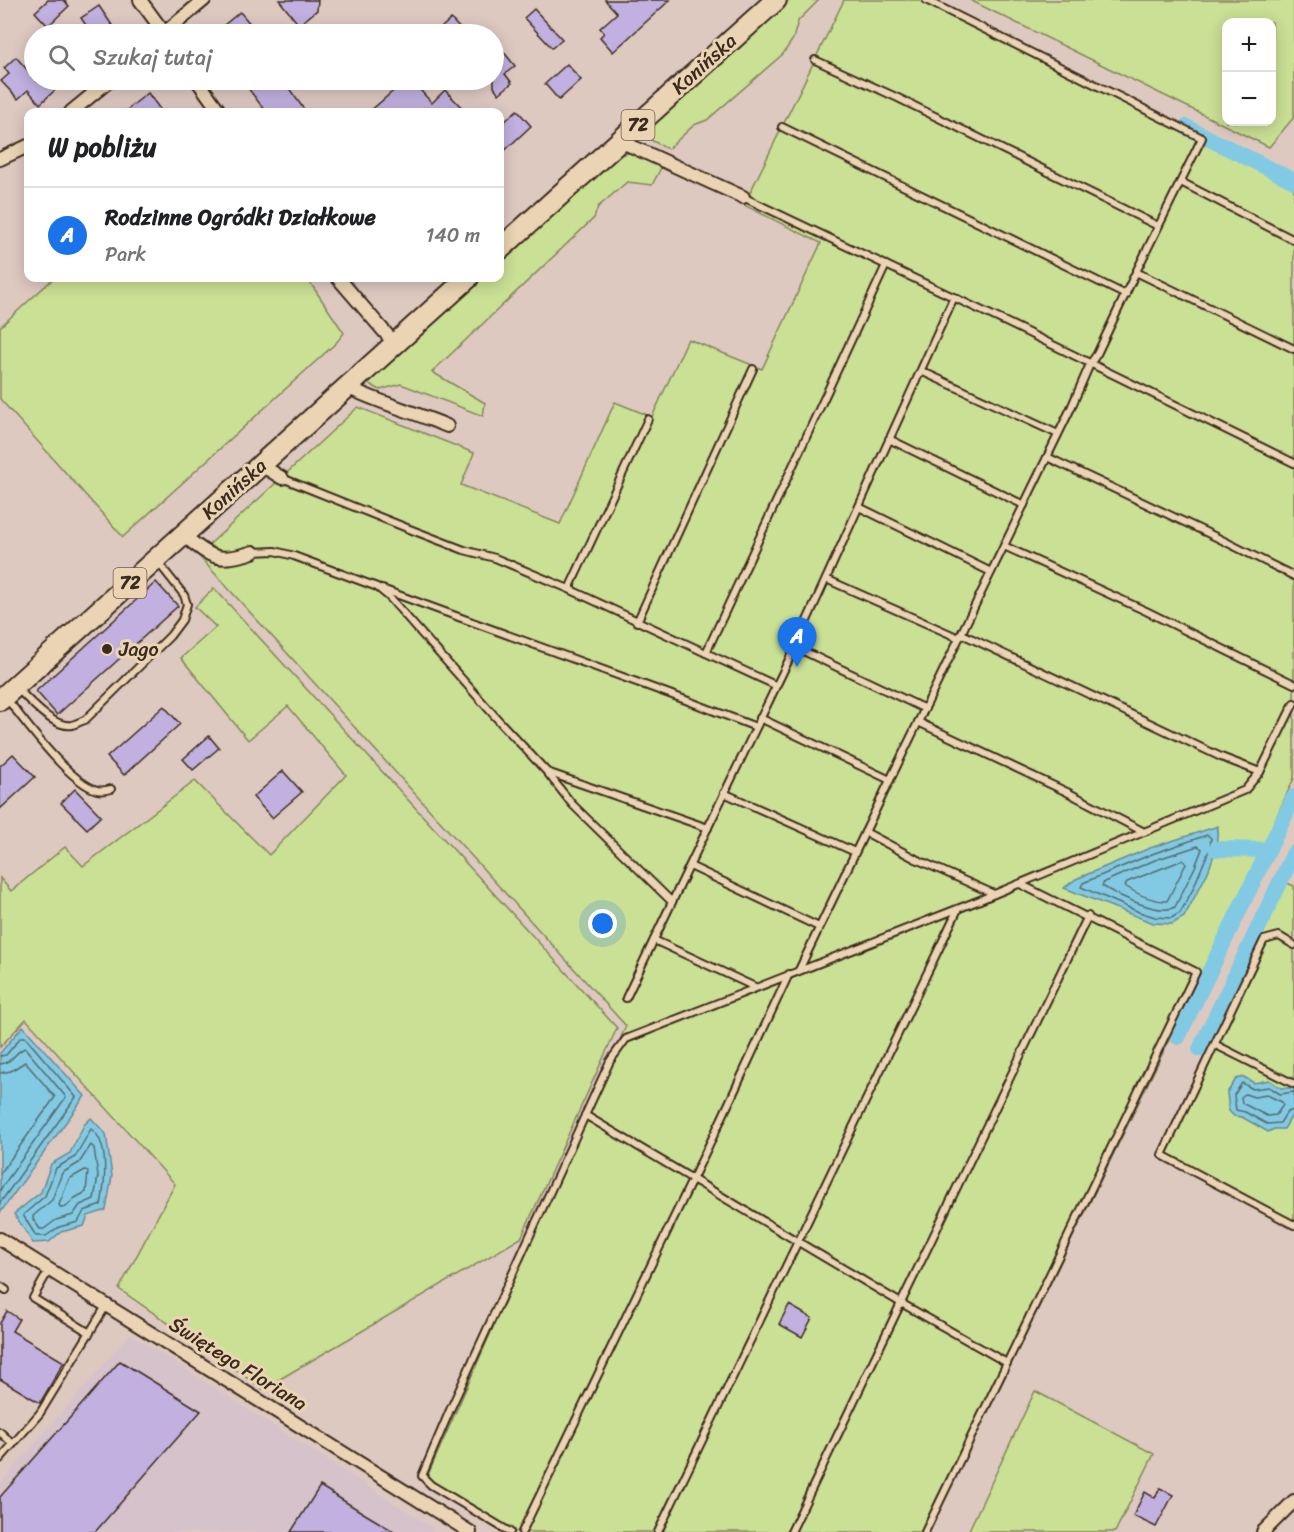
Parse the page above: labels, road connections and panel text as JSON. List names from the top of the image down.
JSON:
{
  "streets": {
    "main road": ["Konińska", "72"],
    "street": ["Świętego Floriana"]
  },
  "places": ["Jago"],
  "page": {
    "map_buttons": ["+", "−"],
    "search": "Szukaj tutaj",
    "heading": "W pobliżu",
    "list": [
      {
        "mark": "A",
        "name": "Rodzinne Ogródki Działkowe",
        "note": "Park",
        "value": "140 m"
      }
    ],
    "pins": "A"
  }
}
